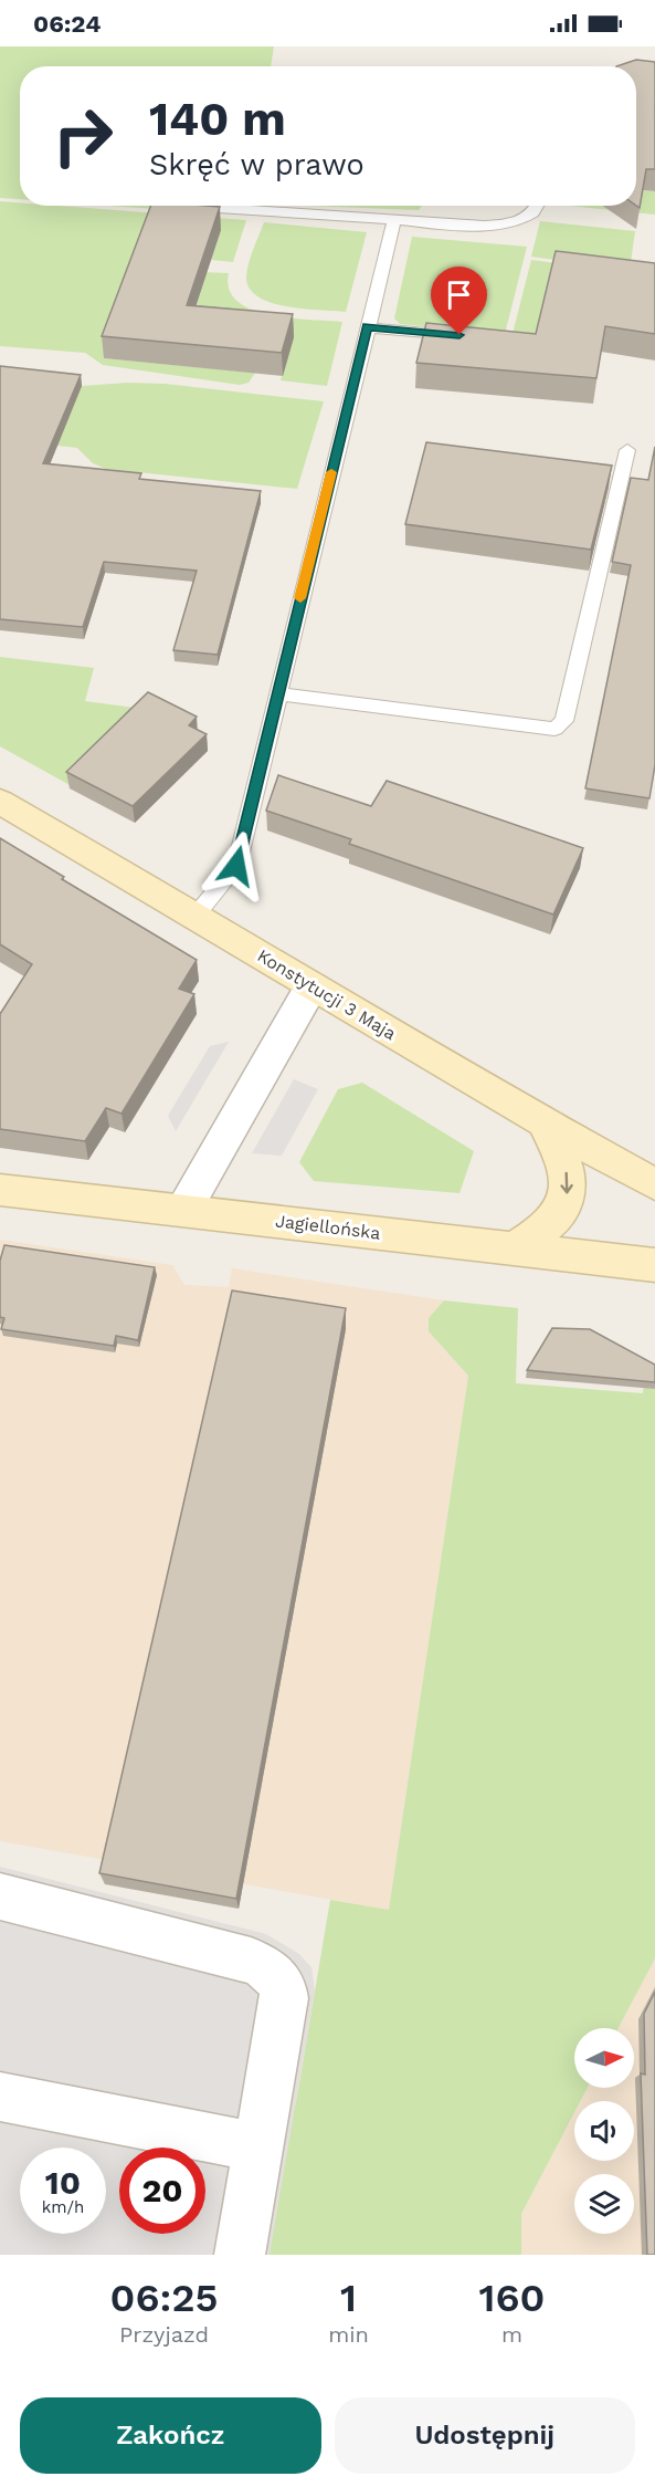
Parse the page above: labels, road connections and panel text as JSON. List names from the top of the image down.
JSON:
{
  "streets": {
    "street": ["Konstytucji 3 Maja", "Jagiellońska"]
  },
  "north": "right",
  "page": {
    "status": "06:24",
    "turn": ["140 m", "Skręć w prawo"],
    "speed": "10 km/h",
    "limit": "20",
    "eta": [
      "06:25",
      "Przyjazd",
      "1",
      "min",
      "160",
      "m"
    ],
    "buttons": ["Zakończ", "Udostępnij"]
  }
}
